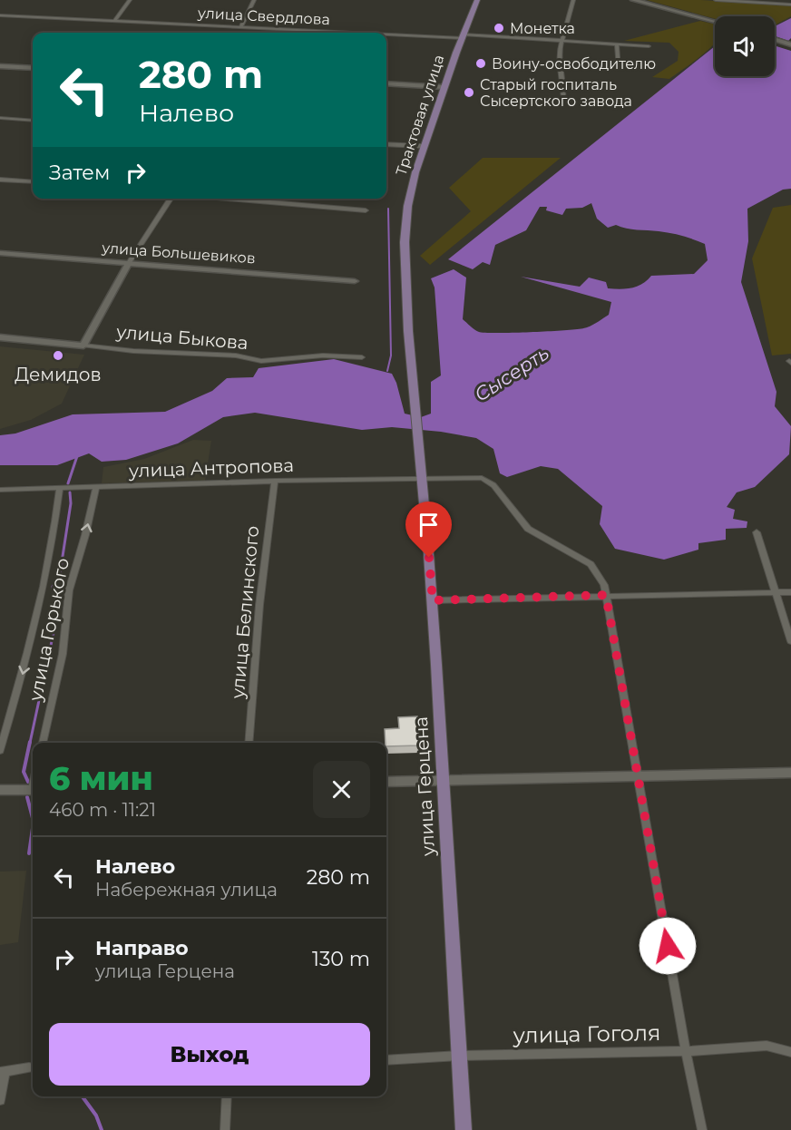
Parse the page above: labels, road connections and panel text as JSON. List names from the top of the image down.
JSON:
{
  "streets": {
    "main road": ["Трактовая улица", "улица Герцена"],
    "street": [
      "улица Свердлова",
      "улица Большевиков",
      "улица Быкова",
      "улица Антропова",
      "улица Белинского",
      "улица Горького",
      "улица Гоголя"
    ]
  },
  "crossings": [
    ["улица Свердлова", "Трактовая улица"],
    ["Трактовая улица", "улица Герцена"],
    ["улица Антропова", "улица Белинского"],
    ["улица Антропова", "улица Горького"],
    ["улица Антропова", "улица Герцена"],
    ["улица Герцена", "улица Гоголя"]
  ],
  "water": ["Сысерть"],
  "places": [
    "Монетка",
    "Воину-освободителю",
    "Старый госпиталь Сысертского завода",
    "Демидов"
  ],
  "page": {
    "turn": ["280 m", "Налево"],
    "then": "Затем",
    "heading": ["6 мин", "460 m · 11:21"],
    "list": [
      {
        "name": "Налево",
        "note": "Набережная улица",
        "value": "280 m"
      },
      {
        "name": "Направо",
        "note": "улица Герцена",
        "value": "130 m"
      }
    ],
    "buttons": "Выход"
  }
}
